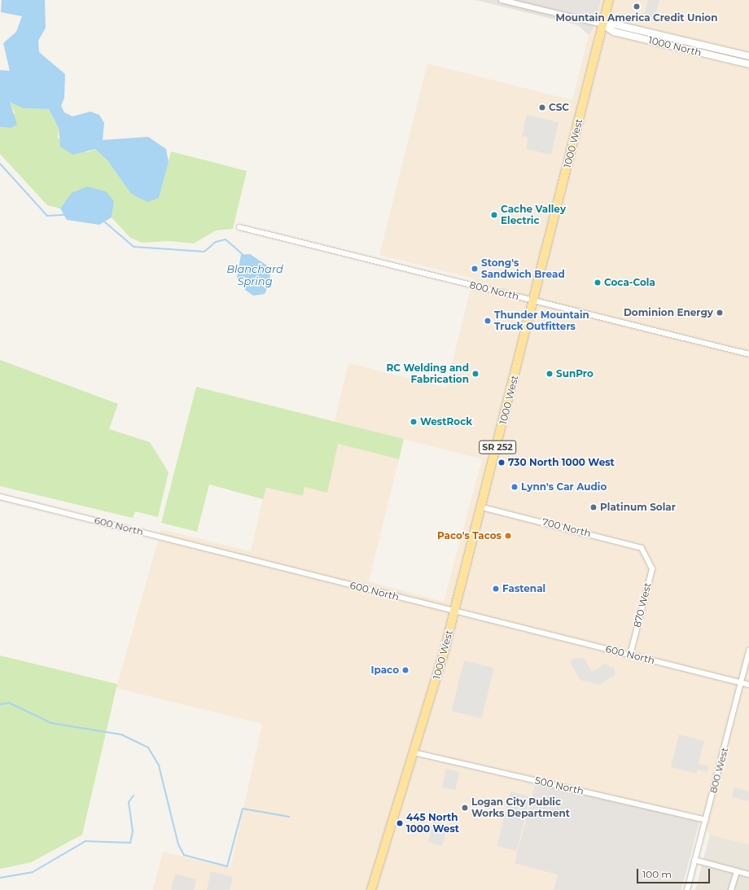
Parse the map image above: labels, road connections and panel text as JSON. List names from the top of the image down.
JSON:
{
  "streets": {
    "main road": ["1000 West", "SR 252"],
    "street": [
      "1000 North",
      "800 North",
      "600 North",
      "700 North",
      "870 West",
      "800 West",
      "500 North"
    ]
  },
  "crossings": [
    ["1000 North", "1000 West"],
    ["1000 West", "800 North"],
    ["1000 West", "600 North"],
    ["1000 West", "700 North"],
    ["1000 West", "500 North"],
    ["600 North", "870 West"],
    ["600 North", "800 West"],
    ["700 North", "870 West"],
    ["800 West", "500 North"]
  ],
  "water": ["Blanchard Spring"],
  "places": [
    "Mountain America Credit Union",
    "CSC",
    "Cache Valley Electric",
    "Stong's Sandwich Bread",
    "Coca-Cola",
    "Dominion Energy",
    "Thunder Mountain Truck Outfitters",
    "RC Welding and Fabrication",
    "SunPro",
    "WestRock",
    "730 North 1000 West",
    "Lynn's Car Audio",
    "Platinum Solar",
    "Paco's Tacos",
    "Fastenal",
    "Ipaco",
    "Logan City Public Works Department",
    "445 North 1000 West"
  ],
  "scale_bar": "100 m"
}
